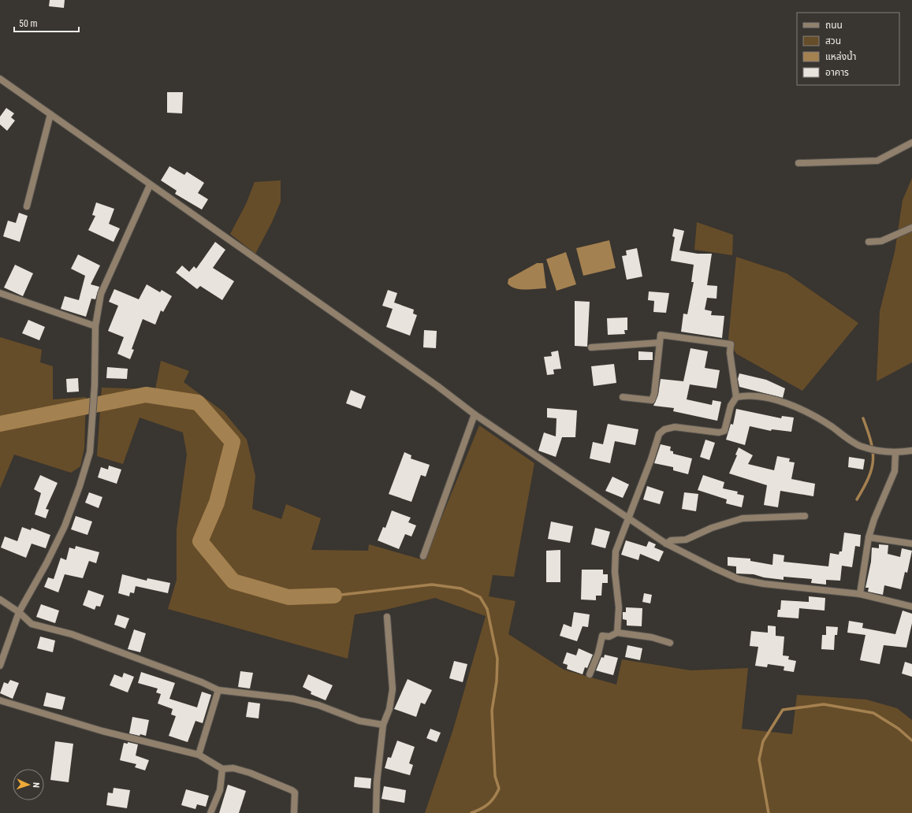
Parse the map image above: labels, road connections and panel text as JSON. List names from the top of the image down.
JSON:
{
  "legend": [
    "ถนน",
    "สวน",
    "แหล่งน้ำ",
    "อาคาร"
  ],
  "scale_bar": "50 m",
  "north": "right"
}
